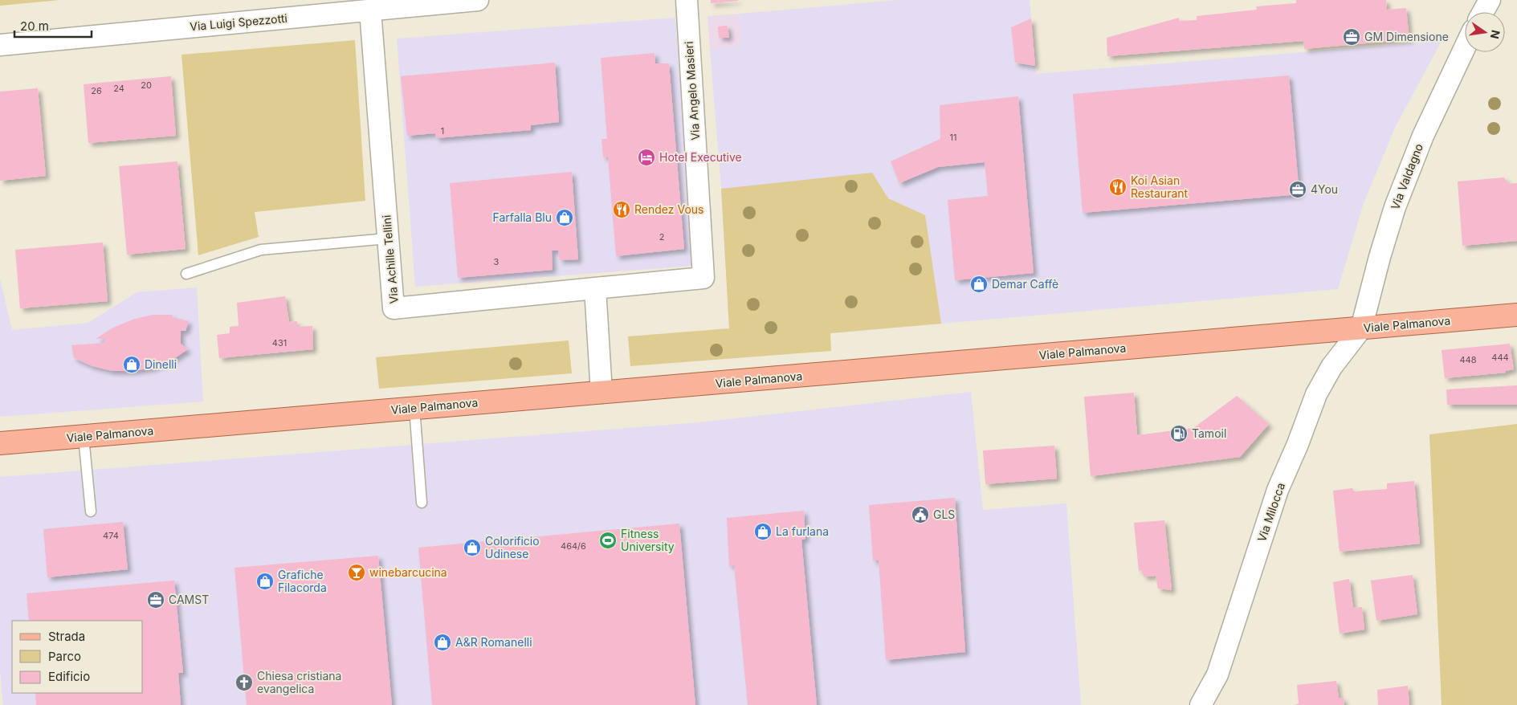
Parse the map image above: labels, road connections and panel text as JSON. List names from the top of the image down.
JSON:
{
  "streets": {
    "main road": ["Viale Palmanova"],
    "street": [
      "Via Luigi Spezzotti",
      "Via Angelo Masieri",
      "Via Valdagno",
      "Via Achille Tellini",
      "Via Milocca"
    ]
  },
  "crossings": [
    ["Via Luigi Spezzotti", "Via Achille Tellini"],
    ["Via Angelo Masieri", "Via Achille Tellini"],
    ["Via Valdagno", "Viale Palmanova"],
    ["Via Valdagno", "Via Milocca"],
    ["Viale Palmanova", "Via Milocca"]
  ],
  "places": {
    "office": ["GM Dimensione", "4You", "CAMST"],
    "hotel": ["Hotel Executive"],
    "restaurant": ["Koi Asian Restaurant", "Rendez Vous"],
    "shop": [
      "Farfalla Blu",
      "Demar Caffè",
      "Dinelli",
      "La furlana",
      "Colorificio Udinese",
      "Grafiche Filacorda",
      "A&R Romanelli"
    ],
    "fuel station": ["Tamoil"],
    "public building": ["GLS"],
    "sports": ["Fitness University"],
    "bar": ["winebarcucina"],
    "church": ["Chiesa cristiana evangelica"]
  },
  "house_numbers": [
    "20",
    "24",
    "26",
    "1",
    "11",
    "2",
    "3",
    "431",
    "444",
    "448",
    "474",
    "464/6"
  ],
  "legend": ["Strada", "Parco", "Edificio"],
  "scale_bar": "20 m",
  "north": "right"
}
